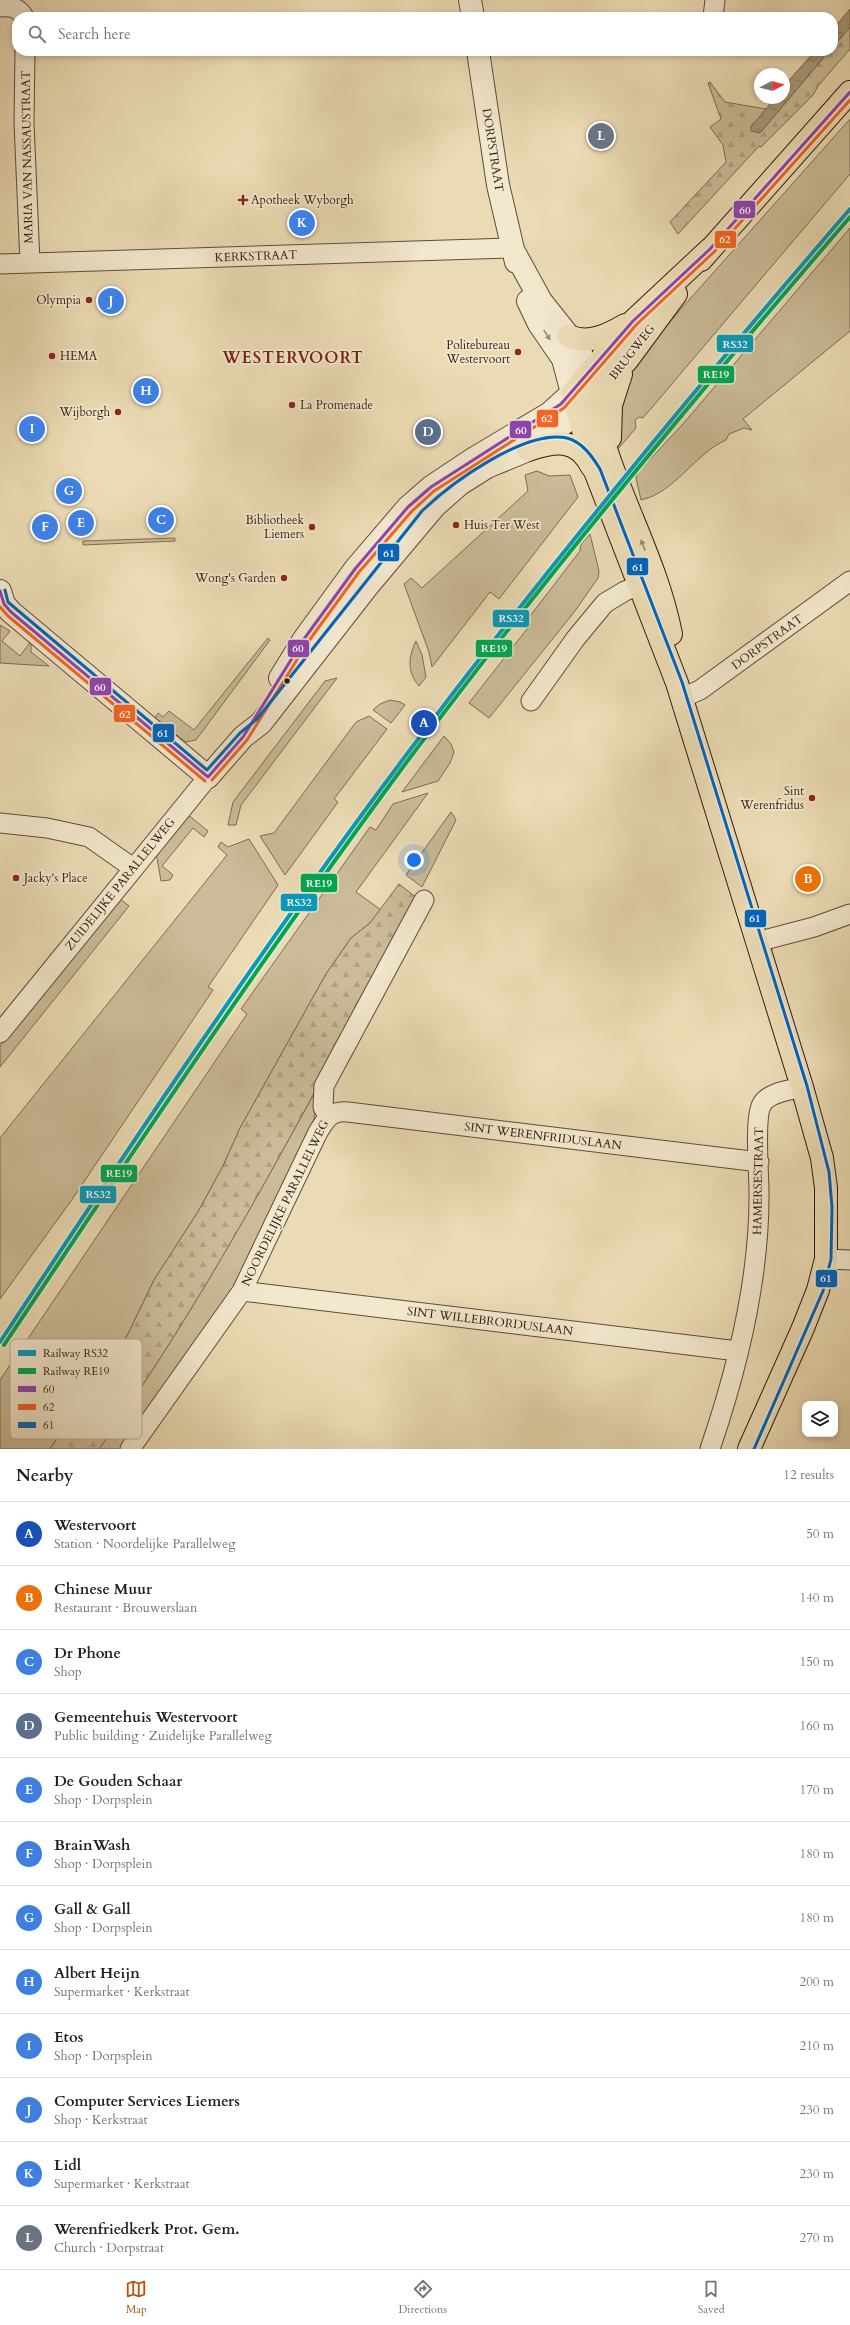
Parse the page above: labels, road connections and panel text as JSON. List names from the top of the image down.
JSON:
{
  "streets": {
    "main road": ["DORPSTRAAT", "BRUGWEG", "ZUIDELIJKE PARALLELWEG"],
    "street": [
      "MARIA VAN NASSAUSTRAAT",
      "KERKSTRAAT",
      "SINT WERENFRIDUSLAAN",
      "HAMERSESTRAAT",
      "NOORDELIJKE PARALLELWEG",
      "SINT WILLEBRORDUSLAAN"
    ]
  },
  "crossings": [
    ["DORPSTRAAT", "KERKSTRAAT"],
    ["DORPSTRAAT", "BRUGWEG"],
    ["DORPSTRAAT", "ZUIDELIJKE PARALLELWEG"],
    ["DORPSTRAAT", "HAMERSESTRAAT"],
    ["MARIA VAN NASSAUSTRAAT", "KERKSTRAAT"],
    ["BRUGWEG", "ZUIDELIJKE PARALLELWEG"],
    ["SINT WERENFRIDUSLAAN", "HAMERSESTRAAT"],
    ["SINT WERENFRIDUSLAAN", "NOORDELIJKE PARALLELWEG"],
    ["HAMERSESTRAAT", "SINT WILLEBRORDUSLAAN"],
    ["NOORDELIJKE PARALLELWEG", "SINT WILLEBRORDUSLAAN"]
  ],
  "districts": ["WESTERVOORT"],
  "places": {
    "health": ["Apotheek Wyborgh"],
    "other": [
      "Olympia",
      "Politebureau Westervoort",
      "HEMA",
      "La Promenade",
      "Wijborgh",
      "Huis Ter West",
      "Bibliotheek Liemers",
      "Wong's Garden",
      "Sint Werenfridus",
      "Jacky's Place"
    ]
  },
  "lines": [
    "transit line 60",
    "transit line 62",
    "rail line RS32",
    "rail line RE19",
    "transit line 61"
  ],
  "legend": [
    "Railway RS32",
    "Railway RE19",
    "60",
    "62",
    "61"
  ],
  "north": "right",
  "page": {
    "search": "Search here",
    "pins": [
      "L",
      "K",
      "J",
      "H",
      "I",
      "D",
      "G",
      "C",
      "E",
      "F",
      "A",
      "B"
    ],
    "heading": ["Nearby", "12 results"],
    "list": [
      {
        "mark": "A",
        "name": "Westervoort",
        "note": "Station · Noordelijke Parallelweg",
        "value": "50 m"
      },
      {
        "mark": "B",
        "name": "Chinese Muur",
        "note": "Restaurant · Brouwerslaan",
        "value": "140 m"
      },
      {
        "mark": "C",
        "name": "Dr Phone",
        "note": "Shop",
        "value": "150 m"
      },
      {
        "mark": "D",
        "name": "Gemeentehuis Westervoort",
        "note": "Public building · Zuidelijke Parallelweg",
        "value": "160 m"
      },
      {
        "mark": "E",
        "name": "De Gouden Schaar",
        "note": "Shop · Dorpsplein",
        "value": "170 m"
      },
      {
        "mark": "F",
        "name": "BrainWash",
        "note": "Shop · Dorpsplein",
        "value": "180 m"
      },
      {
        "mark": "G",
        "name": "Gall & Gall",
        "note": "Shop · Dorpsplein",
        "value": "180 m"
      },
      {
        "mark": "H",
        "name": "Albert Heijn",
        "note": "Supermarket · Kerkstraat",
        "value": "200 m"
      },
      {
        "mark": "I",
        "name": "Etos",
        "note": "Shop · Dorpsplein",
        "value": "210 m"
      },
      {
        "mark": "J",
        "name": "Computer Services Liemers",
        "note": "Shop · Kerkstraat",
        "value": "230 m"
      },
      {
        "mark": "K",
        "name": "Lidl",
        "note": "Supermarket · Kerkstraat",
        "value": "230 m"
      },
      {
        "mark": "L",
        "name": "Werenfriedkerk Prot. Gem.",
        "note": "Church · Dorpstraat",
        "value": "270 m"
      }
    ],
    "nav": ["Map", "Directions", "Saved"]
  }
}
